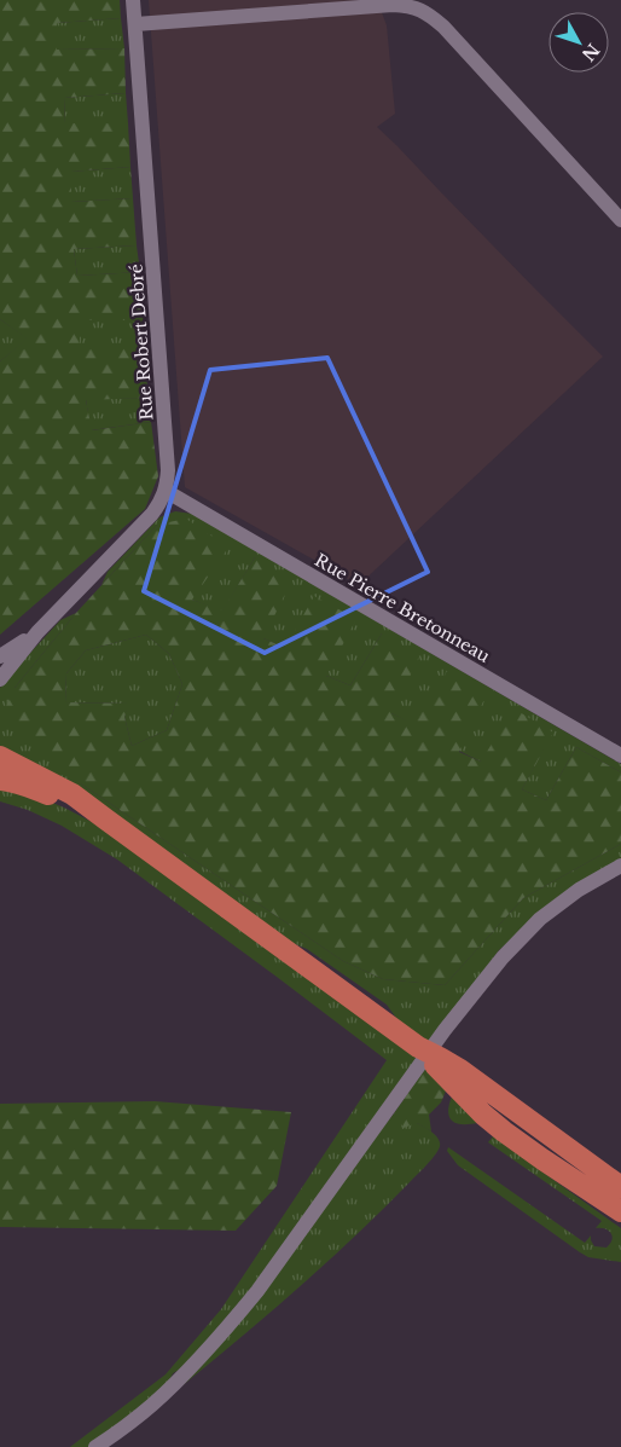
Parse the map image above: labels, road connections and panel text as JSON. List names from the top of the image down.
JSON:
{
  "streets": {
    "street": ["Rue Robert Debré", "Rue Pierre Bretonneau"]
  },
  "crossings": [
    ["Rue Robert Debré", "Rue Pierre Bretonneau"]
  ],
  "north": "bottom right"
}
